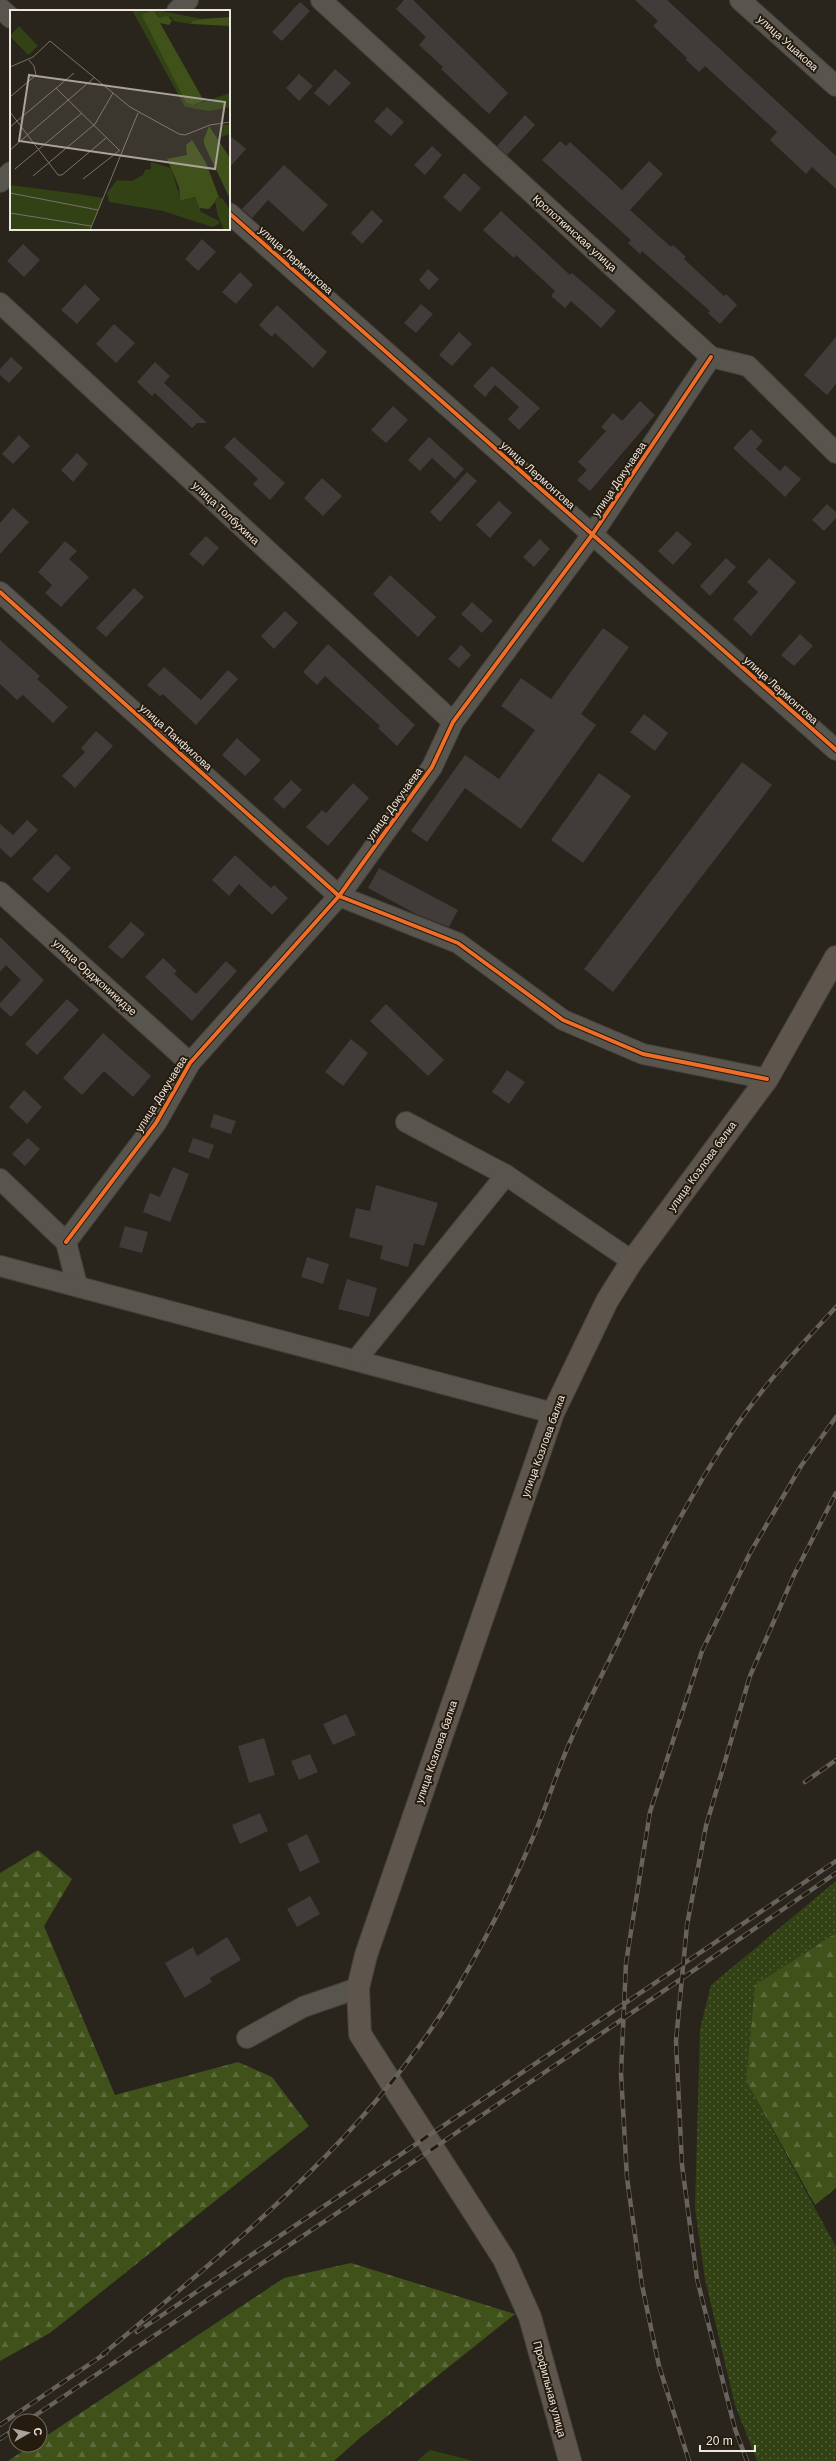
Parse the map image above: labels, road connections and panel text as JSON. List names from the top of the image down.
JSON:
{
  "streets": {
    "main road": ["улица Козлова балка", "Профильная улица"],
    "street": [
      "улица Ушакова",
      "Кропоткинская улица",
      "улица Лермонтова",
      "улица Докучаева",
      "улица Толбухина",
      "улица Панфилова",
      "улица Орджоникидзе"
    ]
  },
  "crossings": [
    ["Кропоткинская улица", "улица Докучаева"],
    ["улица Лермонтова", "улица Докучаева"],
    ["улица Докучаева", "улица Толбухина"],
    ["улица Докучаева", "улица Панфилова"],
    ["улица Докучаева", "улица Орджоникидзе"],
    ["улица Козлова балка", "Профильная улица"]
  ],
  "scale_bar": "20 m",
  "north": "right"
}
